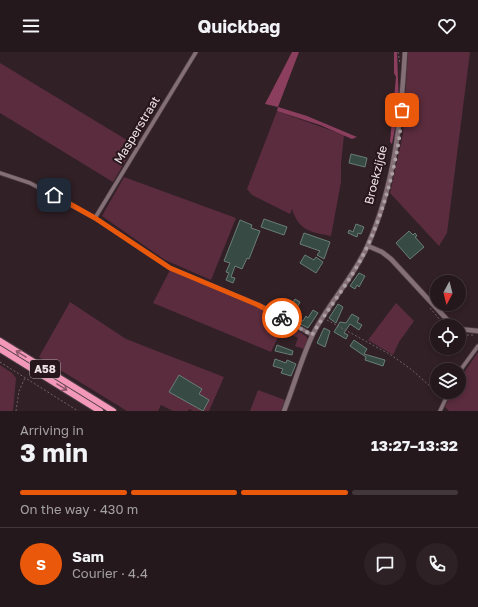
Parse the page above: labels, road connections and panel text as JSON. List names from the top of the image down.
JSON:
{
  "streets": {
    "highway": ["A58"],
    "street": ["Masperstraat", "Broekzijde"]
  },
  "north": "bottom",
  "page": {
    "header": "Quickbag",
    "heading": ["3 min", "Arriving in", "13:27–13:32"],
    "panel": ["Sam", "Courier · 4.4"],
    "bar": "On the way · 430 m",
    "round": "S"
  }
}
